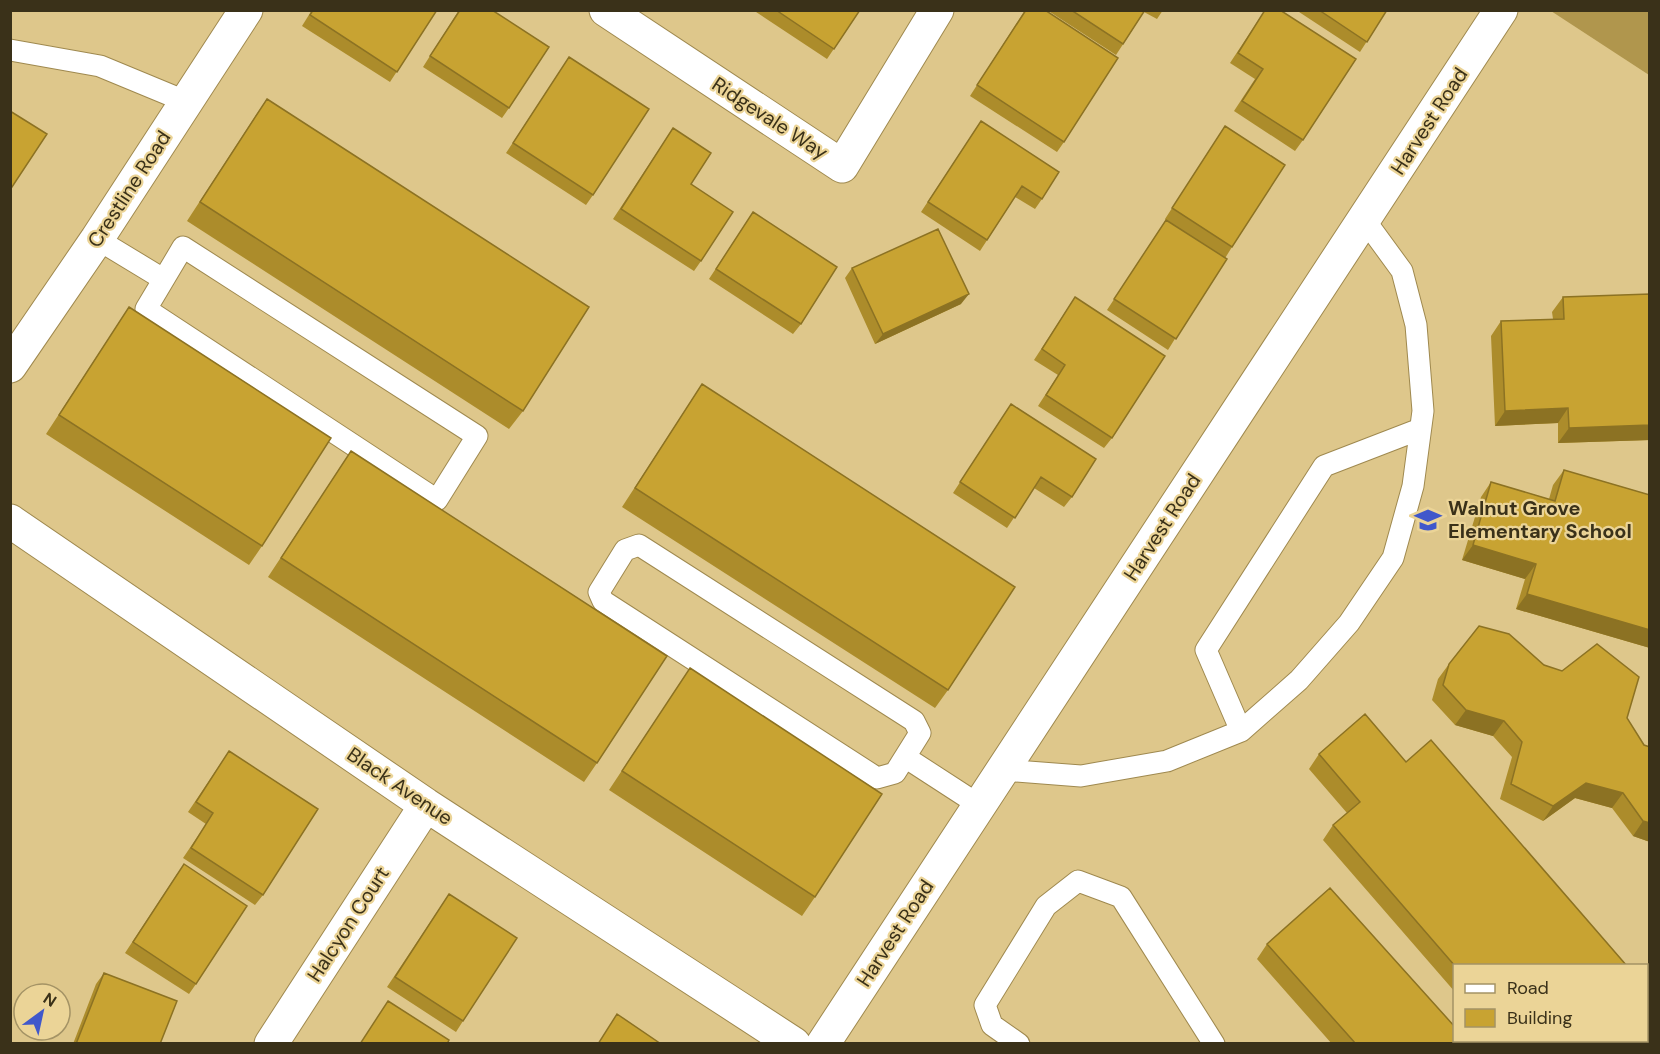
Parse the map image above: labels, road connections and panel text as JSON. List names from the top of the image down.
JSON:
{
  "streets": {
    "street": [
      "Ridgevale Way",
      "Harvest Road",
      "Crestline Road",
      "Black Avenue",
      "Halcyon Court"
    ]
  },
  "crossings": [
    ["Black Avenue", "Halcyon Court"]
  ],
  "places": {
    "school or university": ["Walnut Grove Elementary School"]
  },
  "legend": ["Road", "Building"],
  "north": "top right"
}
